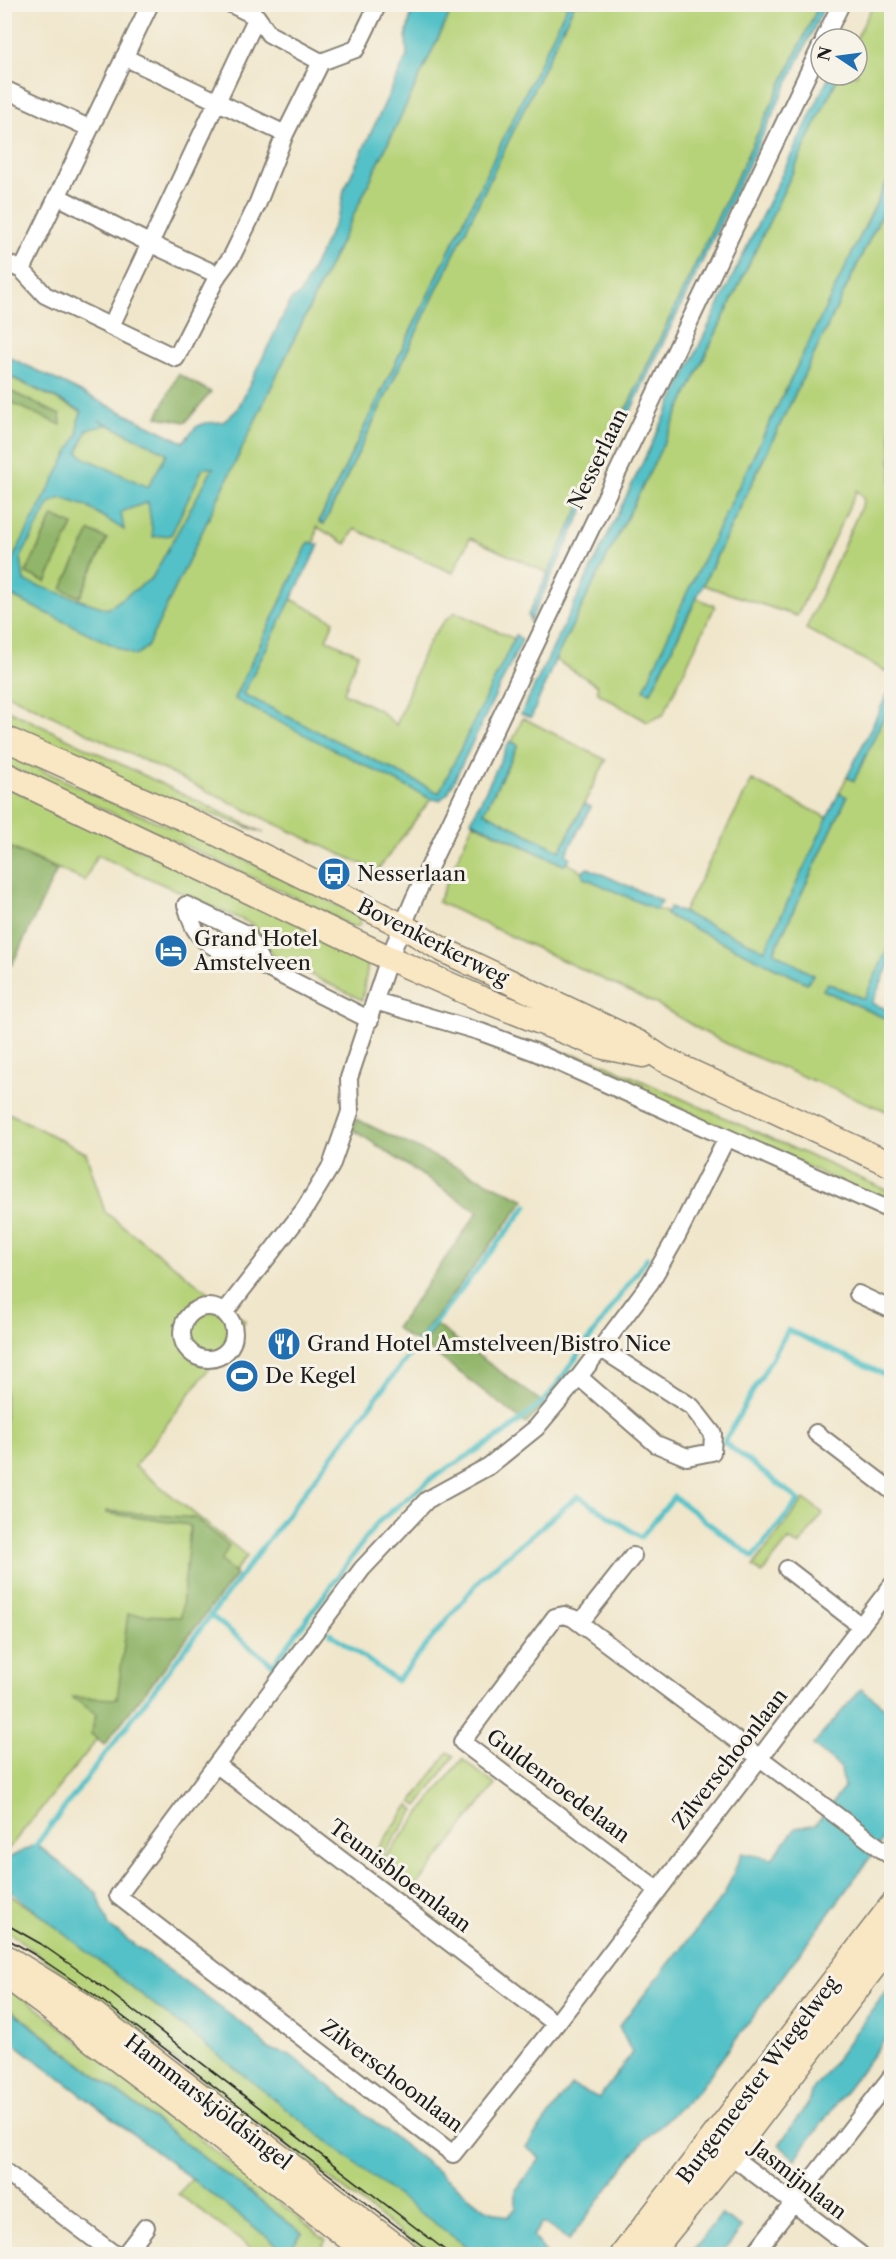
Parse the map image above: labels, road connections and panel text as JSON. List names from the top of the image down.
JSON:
{
  "streets": {
    "street": [
      "Nesserlaan",
      "Bovenkerkerweg",
      "Zilverschoonlaan",
      "Guldenroedelaan",
      "Teunisbloemlaan",
      "Burgemeester Wiegelweg",
      "Hammarskjöldsingel",
      "Jasmijnlaan"
    ]
  },
  "crossings": [
    ["Nesserlaan", "Bovenkerkerweg"],
    ["Zilverschoonlaan", "Guldenroedelaan"],
    ["Zilverschoonlaan", "Teunisbloemlaan"],
    ["Burgemeester Wiegelweg", "Jasmijnlaan"]
  ],
  "places": {
    "bus stop": ["Nesserlaan"],
    "hotel": ["Grand Hotel Amstelveen"],
    "restaurant": ["Grand Hotel Amstelveen/Bistro Nice"],
    "sports": ["De Kegel"]
  },
  "north": "left"
}
